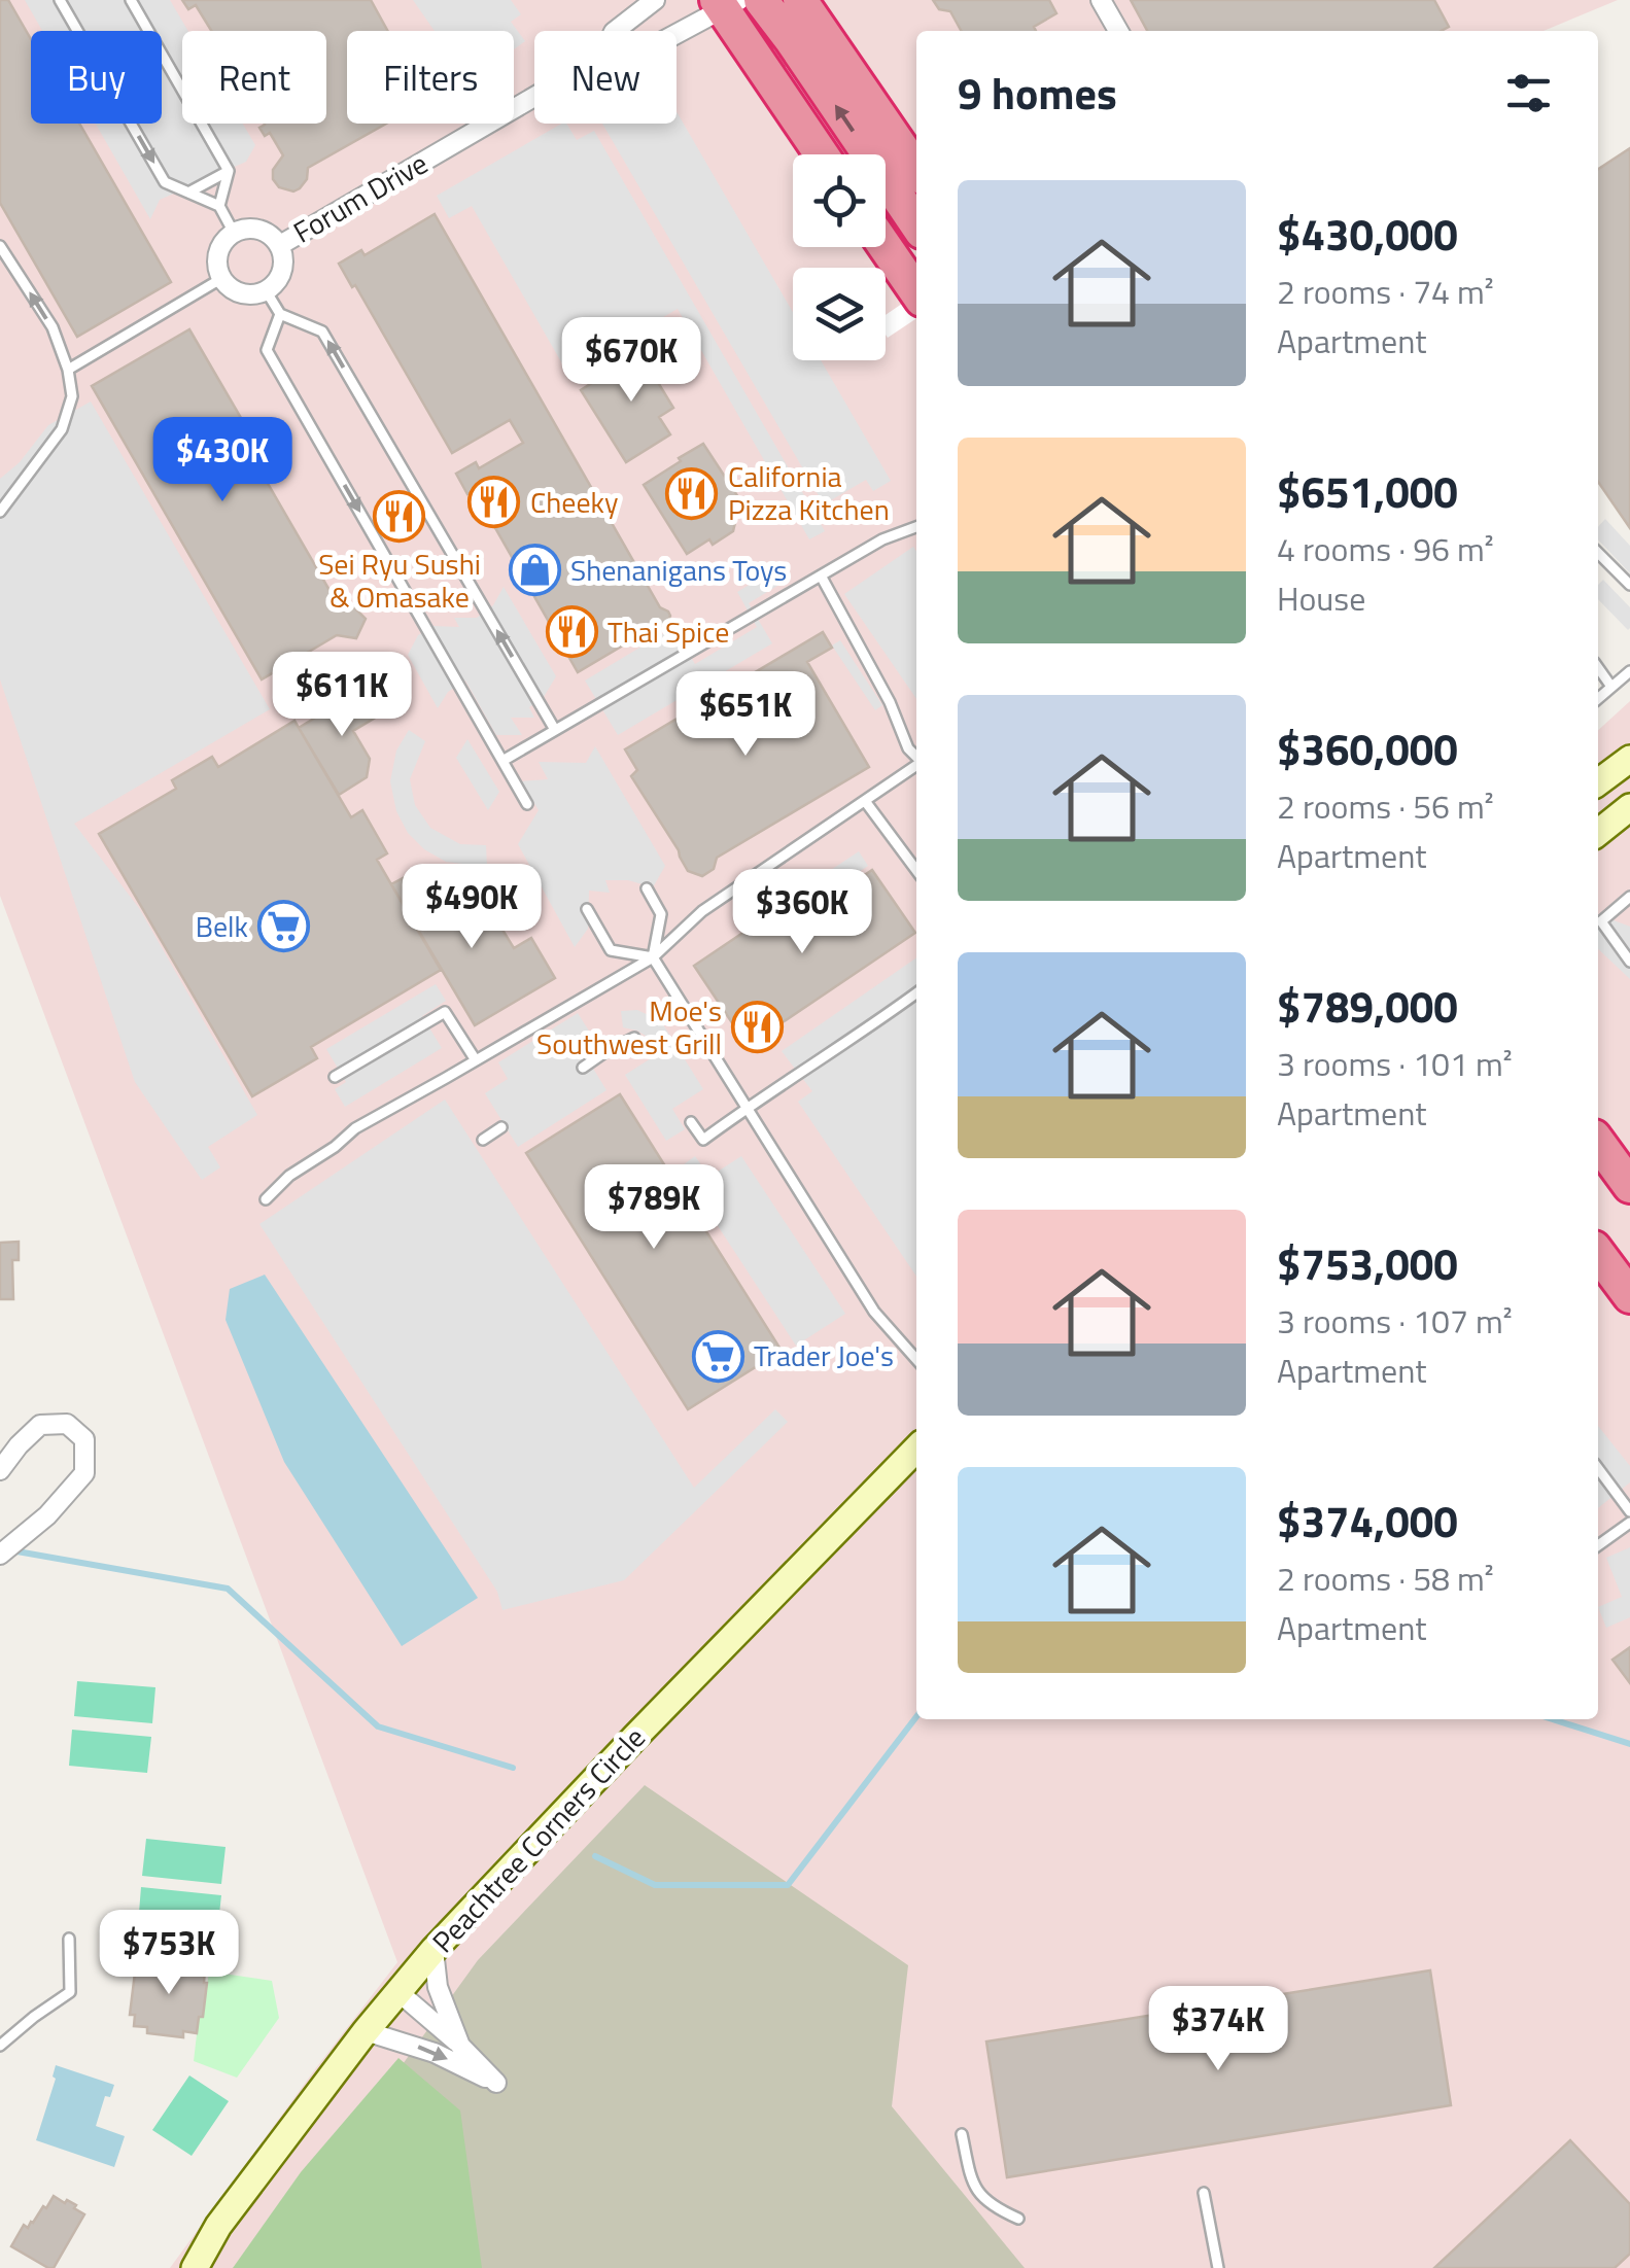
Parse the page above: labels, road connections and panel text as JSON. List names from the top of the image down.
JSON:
{
  "streets": {
    "street": ["Forum Drive", "Peachtree Corners Circle"]
  },
  "places": {
    "restaurant": [
      "California Pizza Kitchen",
      "Cheeky",
      "Sei Ryu Sushi & Omasake",
      "Thai Spice",
      "Moe's Southwest Grill"
    ],
    "shop": ["Shenanigans Toys"],
    "supermarket": ["Belk", "Trader Joe's"]
  },
  "page": {
    "chip": [
      "Buy",
      "Rent",
      "Filters",
      "New"
    ],
    "heading": "9 homes",
    "list": [
      {
        "name": "$430,000",
        "note": "2 rooms · 74 m² · Apartment"
      },
      {
        "name": "$651,000",
        "note": "4 rooms · 96 m² · House"
      },
      {
        "name": "$360,000",
        "note": "2 rooms · 56 m² · Apartment"
      },
      {
        "name": "$789,000",
        "note": "3 rooms · 101 m² · Apartment"
      },
      {
        "name": "$753,000",
        "note": "3 rooms · 107 m² · Apartment"
      },
      {
        "name": "$374,000",
        "note": "2 rooms · 58 m² · Apartment"
      }
    ],
    "price": [
      "$670K",
      "$430K",
      "$611K",
      "$651K",
      "$490K",
      "$360K",
      "$789K",
      "$753K",
      "$374K"
    ]
  }
}
